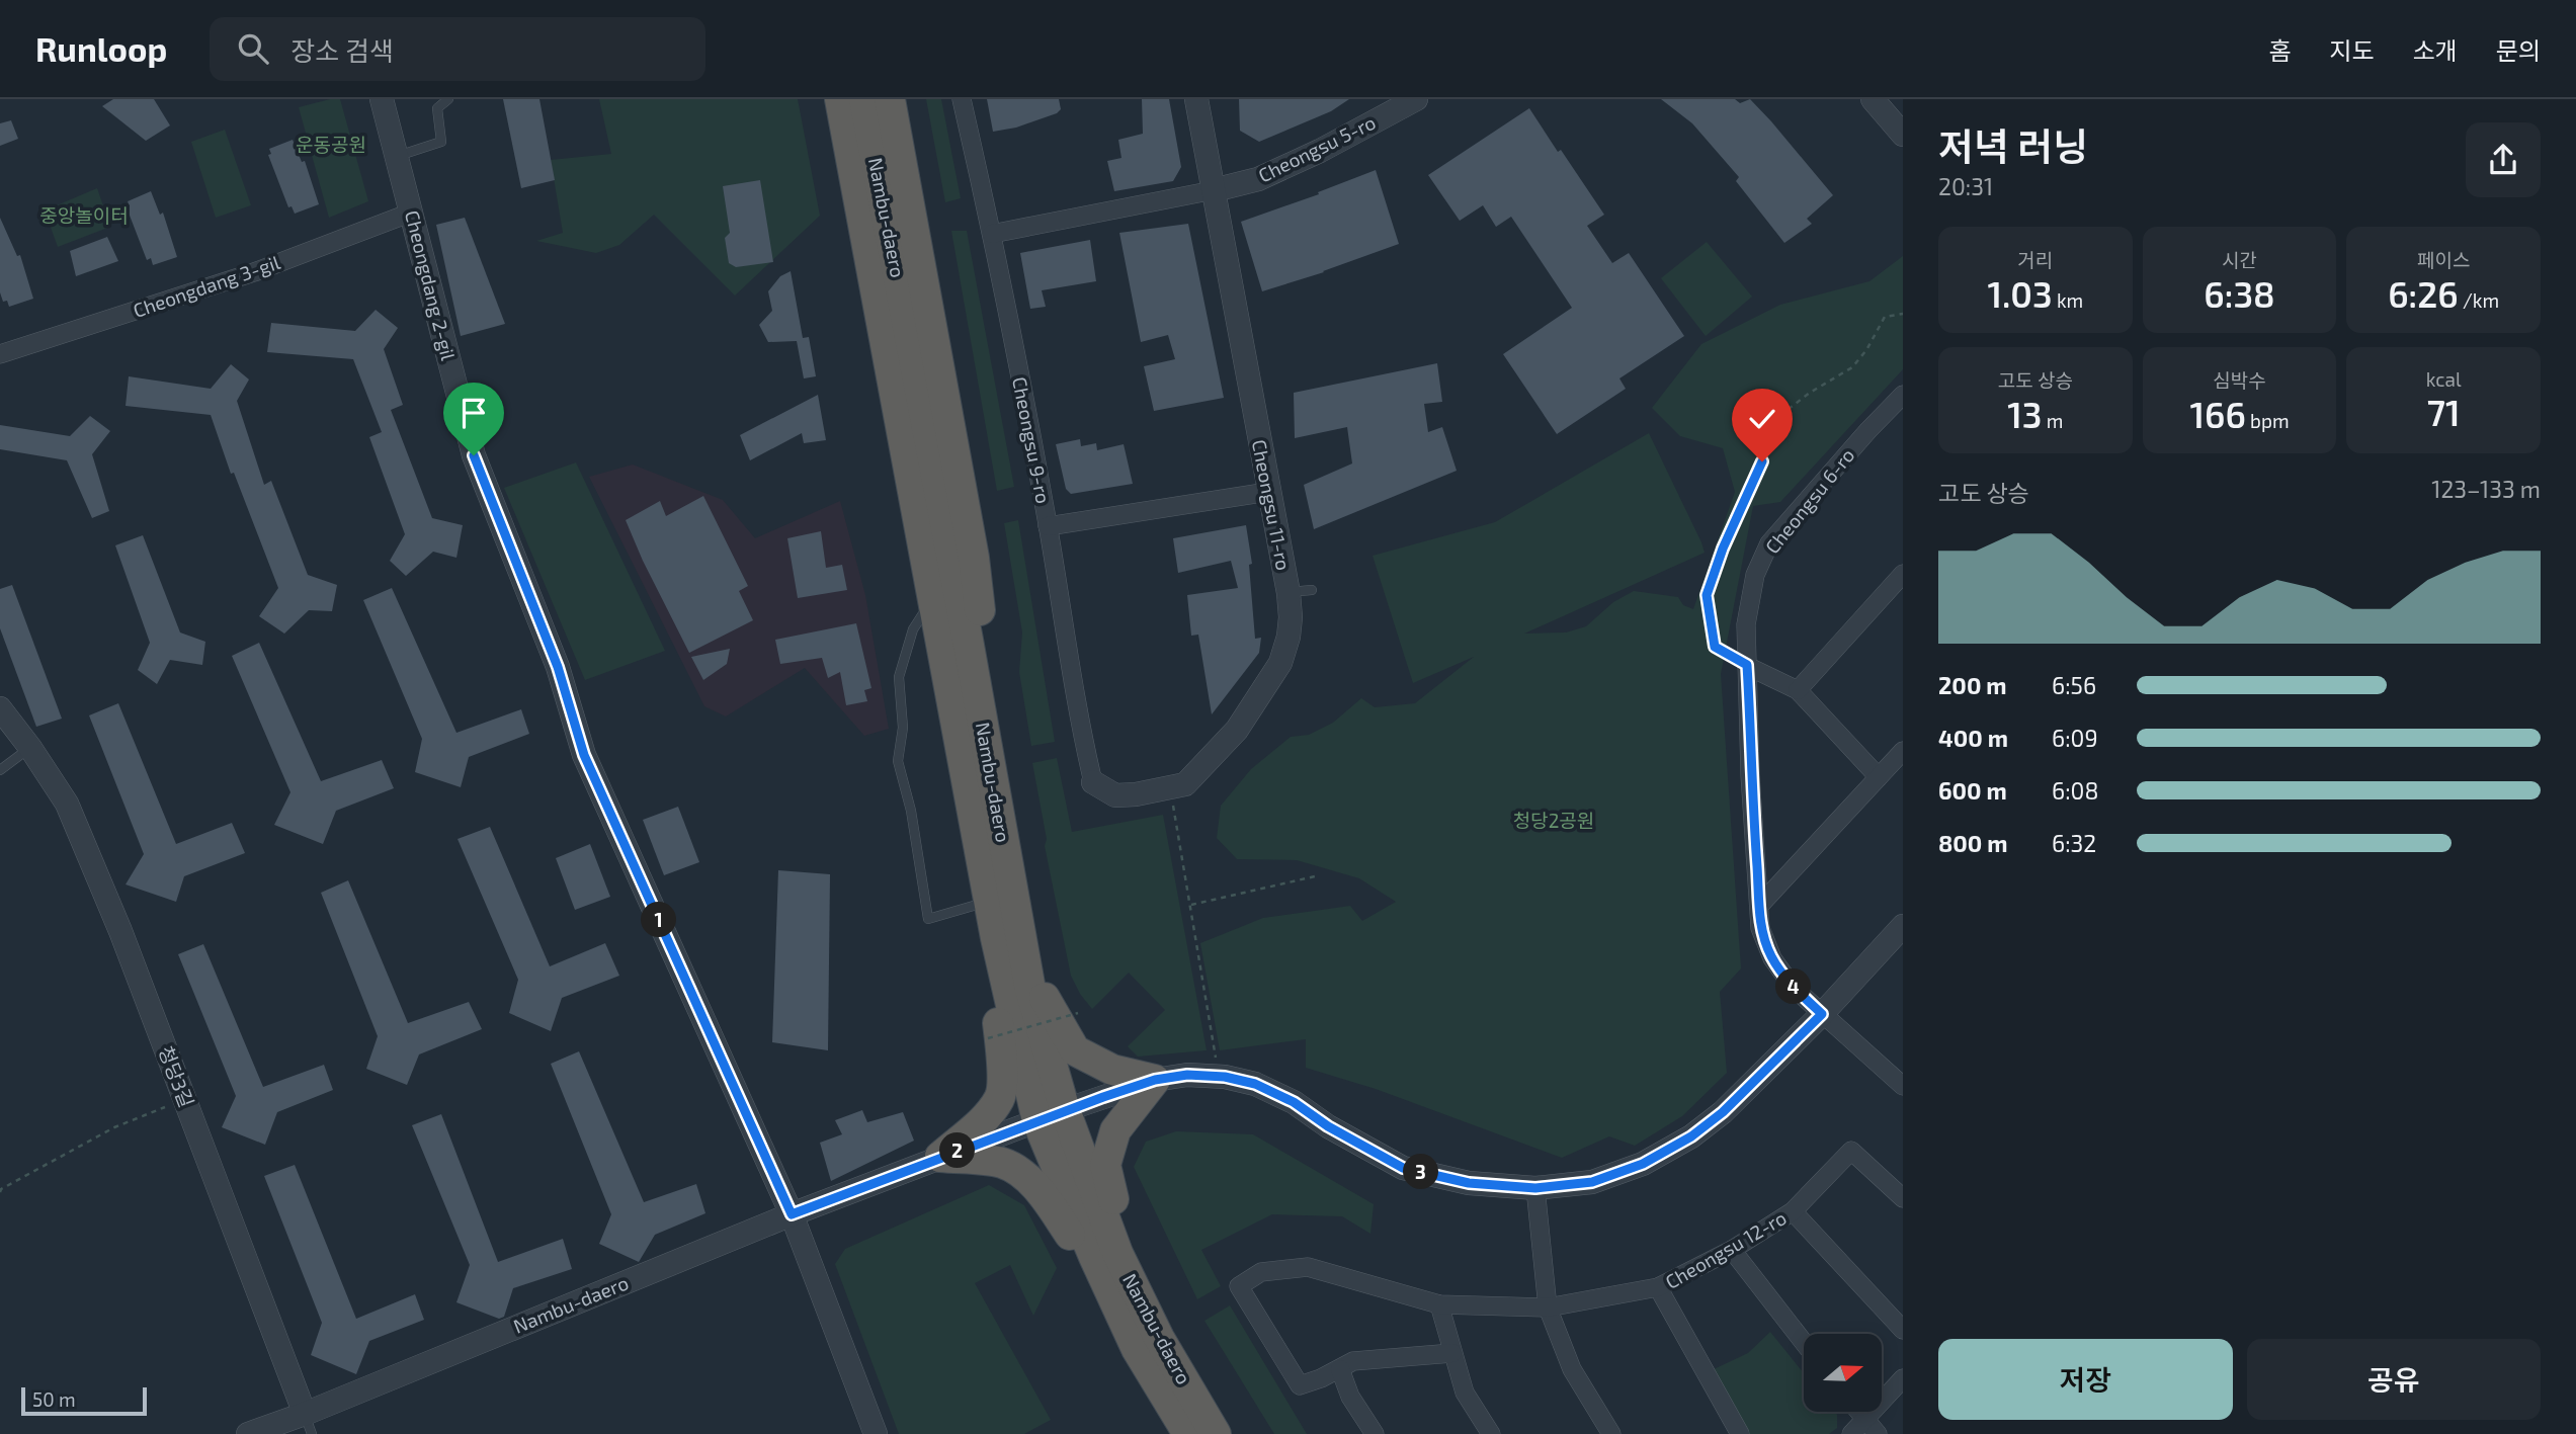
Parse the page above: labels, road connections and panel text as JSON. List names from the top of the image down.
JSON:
{
  "streets": {
    "highway": ["Nambu-daero"],
    "street": [
      "Cheongsu 5-ro",
      "Cheongdang 2-gil",
      "Cheongdang 3-gil",
      "Cheongsu 9-ro",
      "Cheongsu 6-ro",
      "Cheongsu 11-ro",
      "청당3길",
      "Cheongsu 12-ro"
    ]
  },
  "crossings": [
    ["Cheongsu 5-ro", "Cheongsu 11-ro"],
    ["Nambu-daero", "Cheongdang 2-gil"],
    ["Nambu-daero", "청당3길"],
    ["Cheongdang 2-gil", "Cheongdang 3-gil"],
    ["Cheongsu 9-ro", "Cheongsu 11-ro"]
  ],
  "parks": ["운동공원", "중앙놀이터", "청당2공원"],
  "scale_bar": "50 m",
  "north": "right",
  "page": {
    "header": "Runloop",
    "search": "장소 검색",
    "nav": [
      "홈",
      "지도",
      "소개",
      "문의"
    ],
    "heading": ["저녁 러닝", "20:31"],
    "stats": [
      ["거리", "1.03 km"],
      ["시간", "6:38"],
      ["페이스", "6:26 /km"],
      ["고도 상승", "13 m"],
      ["심박수", "166 bpm"],
      ["kcal", "71"]
    ],
    "chart": ["고도 상승", "123–133 m"],
    "list": [
      {
        "name": "200 m",
        "note": "6:56"
      },
      {
        "name": "400 m",
        "note": "6:09"
      },
      {
        "name": "600 m",
        "note": "6:08"
      },
      {
        "name": "800 m",
        "note": "6:32"
      }
    ],
    "pins": [
      "1",
      "4",
      "2",
      "3"
    ],
    "buttons": ["저장", "공유"],
    "scale": "50 m"
  }
}
